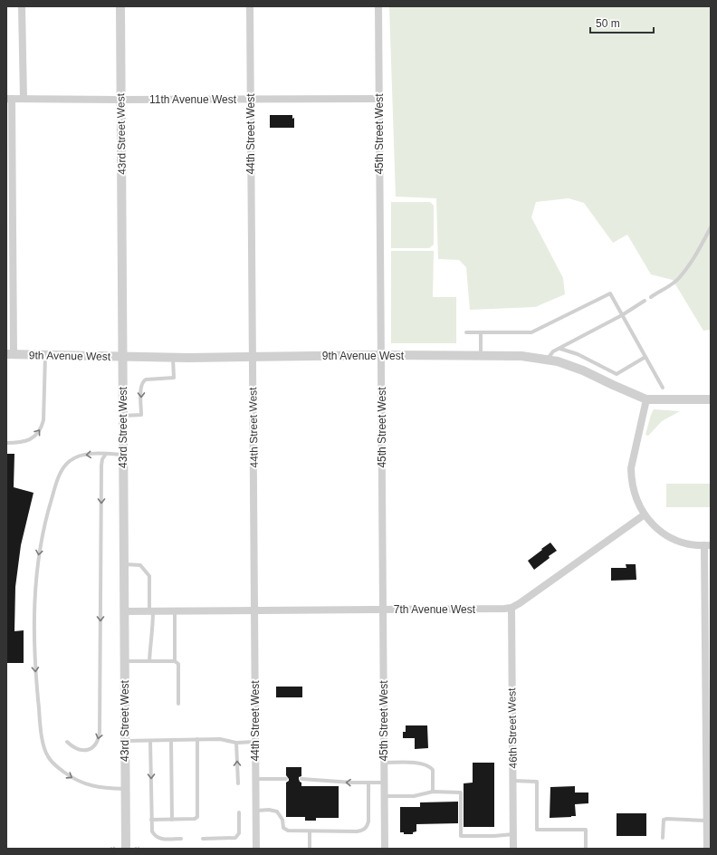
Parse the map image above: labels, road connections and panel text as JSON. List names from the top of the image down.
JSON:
{
  "streets": {
    "street": [
      "11th Avenue West",
      "43rd Street West",
      "44th Street West",
      "45th Street West",
      "9th Avenue West",
      "7th Avenue West",
      "46th Street West"
    ]
  },
  "crossings": [
    ["11th Avenue West", "43rd Street West"],
    ["11th Avenue West", "44th Street West"],
    ["11th Avenue West", "45th Street West"],
    ["43rd Street West", "9th Avenue West"],
    ["43rd Street West", "7th Avenue West"],
    ["44th Street West", "9th Avenue West"],
    ["44th Street West", "7th Avenue West"],
    ["45th Street West", "9th Avenue West"],
    ["45th Street West", "7th Avenue West"],
    ["7th Avenue West", "46th Street West"]
  ],
  "scale_bar": "50 m"
}
